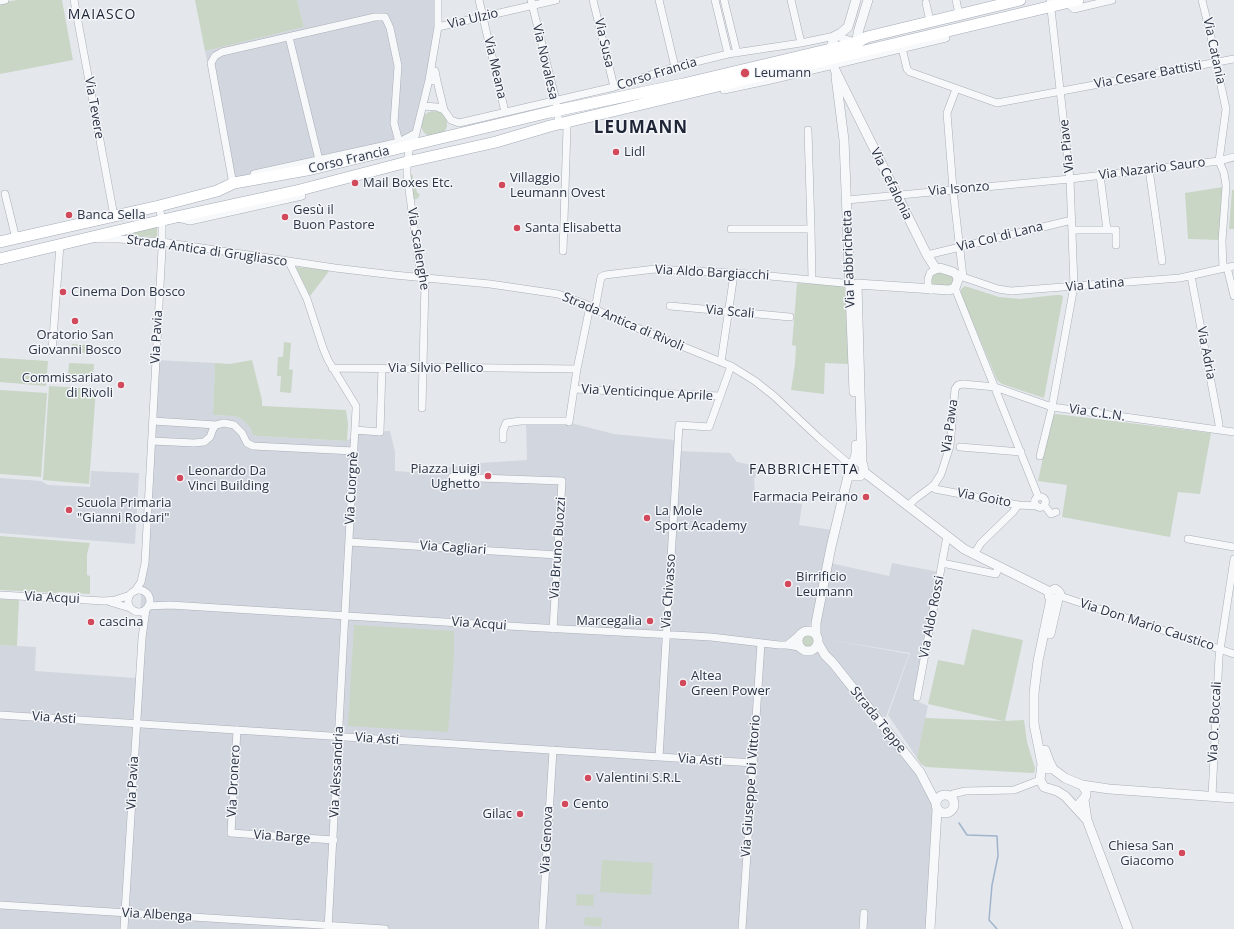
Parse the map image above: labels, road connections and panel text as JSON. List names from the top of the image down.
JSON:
{
  "streets": {
    "main road": ["Corso Francia"],
    "street": [
      "Via Ulzio",
      "Via Susa",
      "Via Catania",
      "Via Novalesa",
      "Via Meana",
      "Via Cesare Battisti",
      "Via Tevere",
      "Via Piave",
      "Via Nazario Sauro",
      "Via Cefalonia",
      "Via Isonzo",
      "Via Col di Lana",
      "Via Scalenghe",
      "Strada Antica di Grugliasco",
      "Via Fabbrichetta",
      "Via Aldo Bargiacchi",
      "Via Latina",
      "Via Scali",
      "Strada Antica di Rivoli",
      "Via Pavia",
      "Via Adria",
      "Via Silvio Pellico",
      "Via Venticinque Aprile",
      "Via C.L.N.",
      "Via Pawa",
      "Via Cuorgnè",
      "Via Goito",
      "Via Cagliari",
      "Via Bruno Buozzi",
      "Via Chivasso",
      "Via Acqui",
      "Via Aldo Rossi",
      "Via Don Mario Caustico",
      "Via Asti",
      "Strada Teppe",
      "Via O. Boccali",
      "Via Alessandria",
      "Via Dronero",
      "Via Giuseppe Di Vittorio",
      "Via Barge",
      "Via Genova",
      "Via Albenga"
    ]
  },
  "crossings": [
    ["Via Ulzio", "Via Novalesa"],
    ["Via Ulzio", "Via Meana"],
    ["Via Ulzio", "Via Scalenghe"],
    ["Via Susa", "Corso Francia"],
    ["Via Catania", "Via Cesare Battisti"],
    ["Via Catania", "Via Nazario Sauro"],
    ["Via Catania", "Via Latina"],
    ["Via Novalesa", "Corso Francia"],
    ["Via Meana", "Corso Francia"],
    ["Corso Francia", "Via Cesare Battisti"],
    ["Corso Francia", "Via Tevere"],
    ["Corso Francia", "Via Piave"],
    ["Corso Francia", "Via Cefalonia"],
    ["Corso Francia", "Via Scalenghe"],
    ["Corso Francia", "Strada Antica di Grugliasco"],
    ["Corso Francia", "Via Fabbrichetta"],
    ["Corso Francia", "Via Pavia"],
    ["Via Cesare Battisti", "Via Piave"],
    ["Via Piave", "Via Nazario Sauro"],
    ["Via Piave", "Via Isonzo"],
    ["Via Piave", "Via Col di Lana"],
    ["Via Piave", "Via Latina"],
    ["Via Piave", "Via C.L.N."],
    ["Via Nazario Sauro", "Via Isonzo"],
    ["Via Cefalonia", "Via Isonzo"],
    ["Via Cefalonia", "Via Col di Lana"],
    ["Via Cefalonia", "Via Fabbrichetta"],
    ["Via Cefalonia", "Via Latina"],
    ["Via Isonzo", "Via Fabbrichetta"],
    ["Via Scalenghe", "Strada Antica di Rivoli"],
    ["Via Scalenghe", "Via Silvio Pellico"],
    ["Strada Antica di Grugliasco", "Strada Antica di Rivoli"],
    ["Strada Antica di Grugliasco", "Via Pavia"],
    ["Strada Antica di Grugliasco", "Via Cuorgnè"],
    ["Via Fabbrichetta", "Via Aldo Bargiacchi"],
    ["Via Fabbrichetta", "Strada Antica di Rivoli"],
    ["Via Fabbrichetta", "Via Don Mario Caustico"],
    ["Via Aldo Bargiacchi", "Strada Antica di Rivoli"],
    ["Via Aldo Bargiacchi", "Via Silvio Pellico"],
    ["Via Aldo Bargiacchi", "Via Venticinque Aprile"],
    ["Via Latina", "Via Adria"],
    ["Strada Antica di Rivoli", "Via Don Mario Caustico"],
    ["Via Pavia", "Via Acqui"],
    ["Via Pavia", "Via Asti"],
    ["Via Pavia", "Via Albenga"],
    ["Via Adria", "Via C.L.N."],
    ["Via Silvio Pellico", "Via Cuorgnè"],
    ["Via Venticinque Aprile", "Via Chivasso"],
    ["Via C.L.N.", "Via Pawa"],
    ["Via Pawa", "Via Goito"],
    ["Via Pawa", "Via Don Mario Caustico"],
    ["Via Cuorgnè", "Via Cagliari"],
    ["Via Cuorgnè", "Via Acqui"],
    ["Via Cuorgnè", "Via Alessandria"],
    ["Via Cagliari", "Via Bruno Buozzi"],
    ["Via Bruno Buozzi", "Via Acqui"],
    ["Via Chivasso", "Via Acqui"],
    ["Via Chivasso", "Via Asti"],
    ["Via Acqui", "Strada Teppe"],
    ["Via Acqui", "Via Alessandria"],
    ["Via Acqui", "Via Giuseppe Di Vittorio"],
    ["Via Aldo Rossi", "Via Don Mario Caustico"],
    ["Via Don Mario Caustico", "Via O. Boccali"],
    ["Via Asti", "Via Alessandria"],
    ["Via Asti", "Via Dronero"],
    ["Via Asti", "Via Giuseppe Di Vittorio"],
    ["Via Asti", "Via Genova"],
    ["Via Alessandria", "Via Barge"],
    ["Via Alessandria", "Via Albenga"],
    ["Via Dronero", "Via Barge"]
  ],
  "districts": ["MAIASCO", "LEUMANN", "FABBRICHETTA"],
  "places": [
    "Leumann",
    "Lidl",
    "Mail Boxes Etc.",
    "Villaggio Leumann Ovest",
    "Banca Sella",
    "Gesù il Buon Pastore",
    "Santa Elisabetta",
    "Cinema Don Bosco",
    "Oratorio San Giovanni Bosco",
    "Commissariato di Rivoli",
    "Piazza Luigi Ughetto",
    "Leonardo Da Vinci Building",
    "Farmacia Peirano",
    "Scuola Primaria \"Gianni Rodari\"",
    "La Mole Sport Academy",
    "Birrificio Leumann",
    "Marcegalia",
    "cascina",
    "Altea Green Power",
    "Valentini S.R.L",
    "Cento",
    "Gilac",
    "Chiesa San Giacomo"
  ]
}
